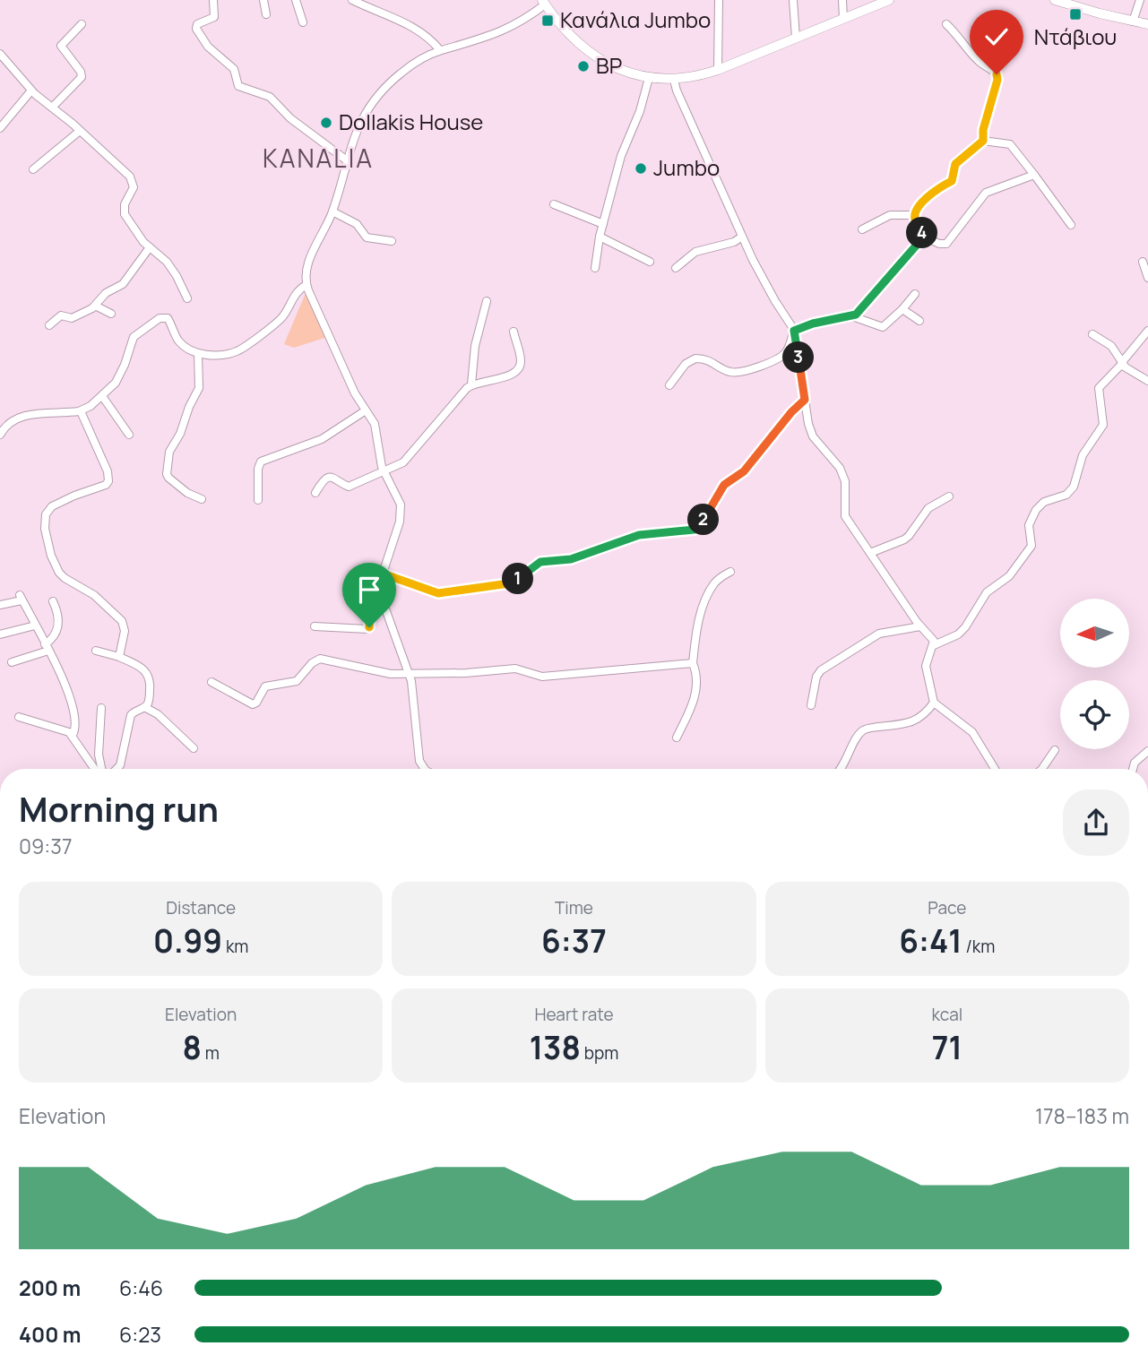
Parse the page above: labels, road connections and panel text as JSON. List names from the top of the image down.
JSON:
{
  "districts": ["KANALIA"],
  "places": {
    "transit": ["Ντάβιου", "Κανάλια Jumbo"],
    "other": ["BP", "Dollakis House", "Jumbo"]
  },
  "north": "left",
  "page": {
    "pins": [
      "4",
      "3",
      "2",
      "1"
    ],
    "heading": ["Morning run", "09:37"],
    "stats": [
      ["Distance", "0.99 km"],
      ["Time", "6:37"],
      ["Pace", "6:41 /km"],
      ["Elevation", "8 m"],
      ["Heart rate", "138 bpm"],
      ["kcal", "71"]
    ],
    "chart": ["Elevation", "178–183 m"],
    "list": [
      {
        "name": "200 m",
        "note": "6:46"
      },
      {
        "name": "400 m",
        "note": "6:23"
      }
    ]
  }
}
